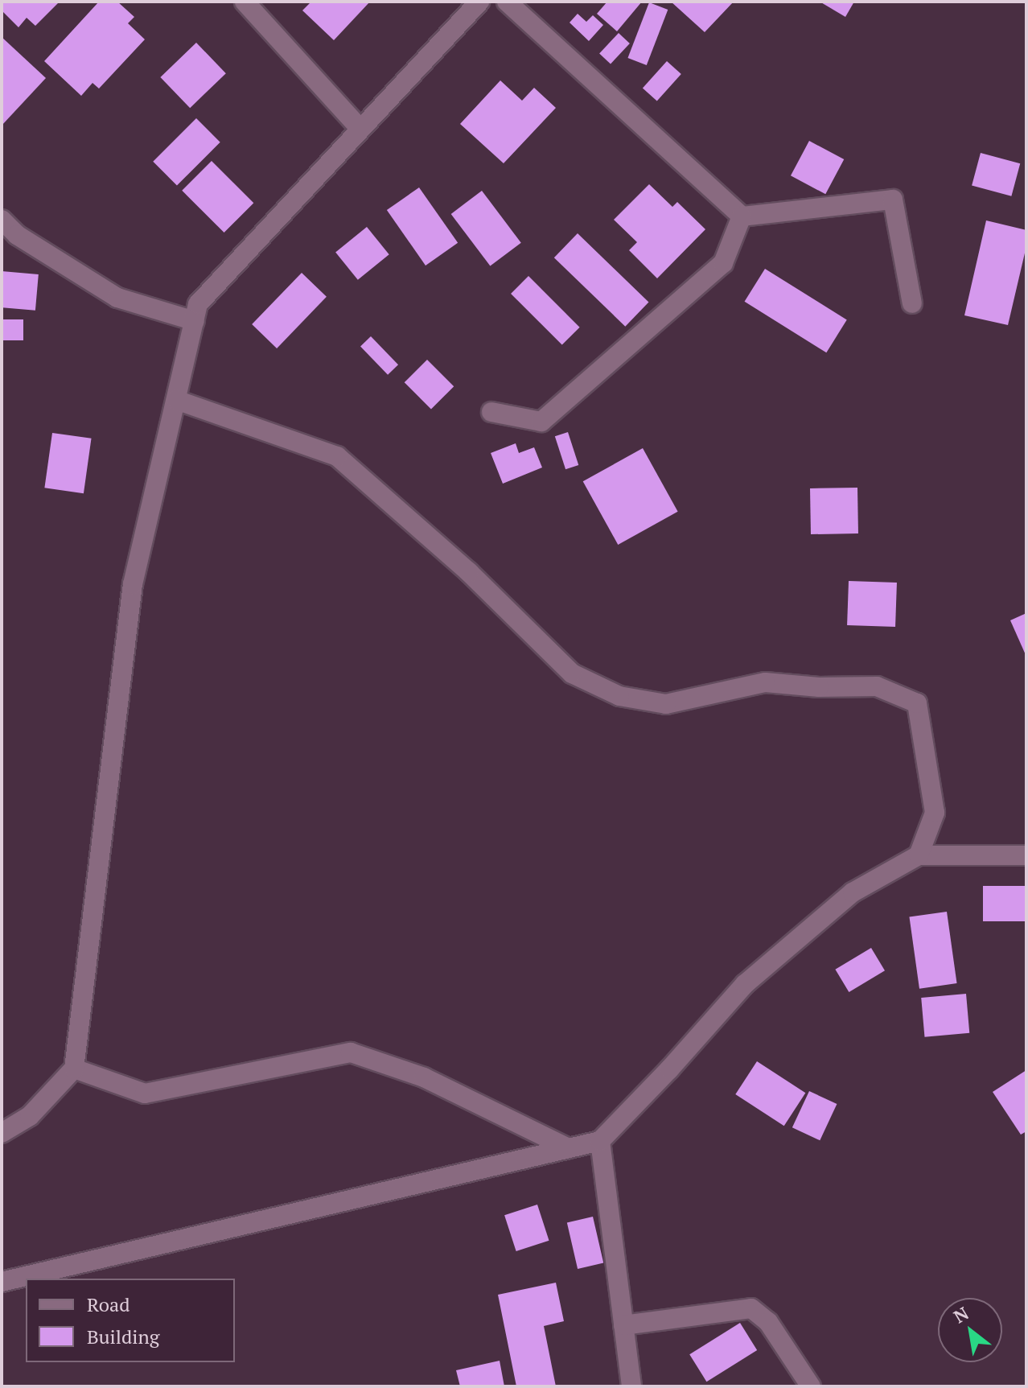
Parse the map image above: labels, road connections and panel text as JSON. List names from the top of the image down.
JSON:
{
  "legend": ["Road", "Building"],
  "north": "top left"
}
